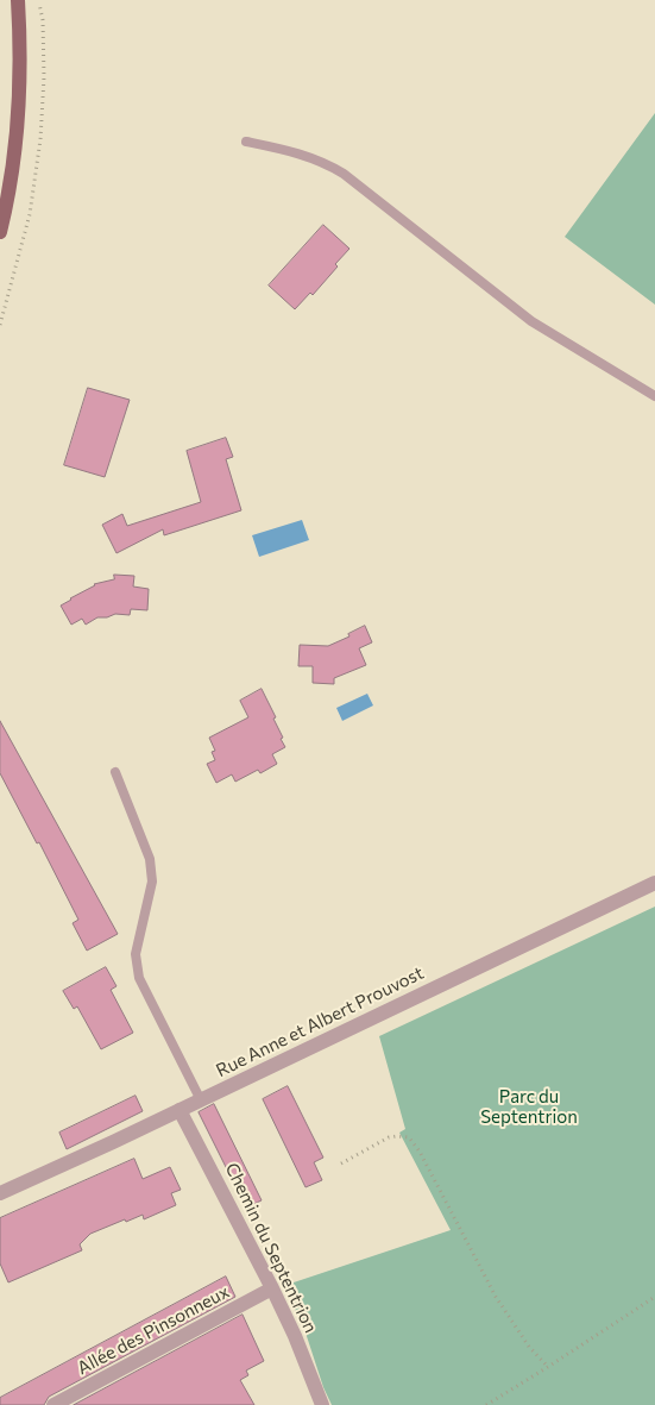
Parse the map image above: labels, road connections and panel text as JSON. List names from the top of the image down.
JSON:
{
  "streets": {
    "street": ["Rue Anne et Albert Prouvost", "Chemin du Septentrion", "Allée des Pinsonneux"]
  },
  "crossings": [
    ["Rue Anne et Albert Prouvost", "Chemin du Septentrion"],
    ["Chemin du Septentrion", "Allée des Pinsonneux"]
  ],
  "parks": ["Parc du Septentrion"]
}
